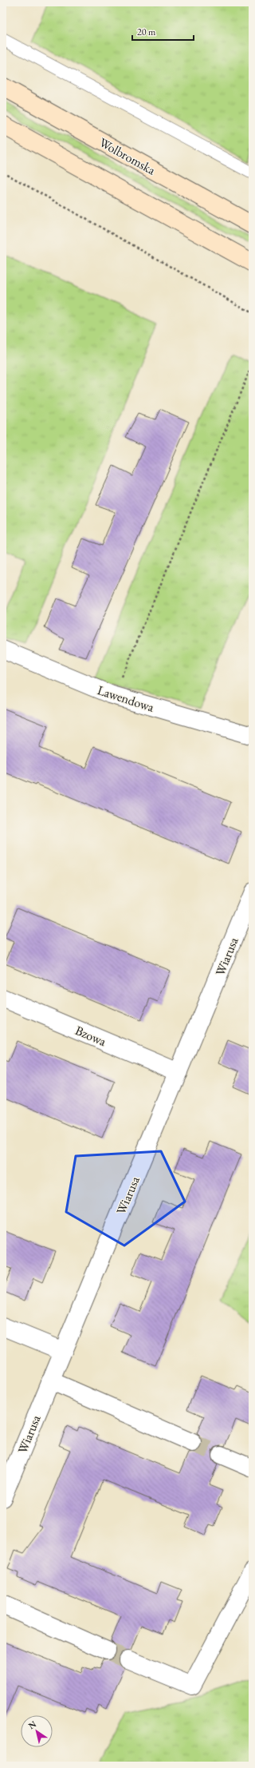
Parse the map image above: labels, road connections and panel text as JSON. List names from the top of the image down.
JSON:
{
  "streets": {
    "main road": ["Wolbromska"],
    "street": ["Lawendowa", "Wiarusa", "Bzowa"]
  },
  "crossings": [
    ["Wiarusa", "Bzowa"]
  ],
  "scale_bar": "20 m",
  "north": "top left"
}
